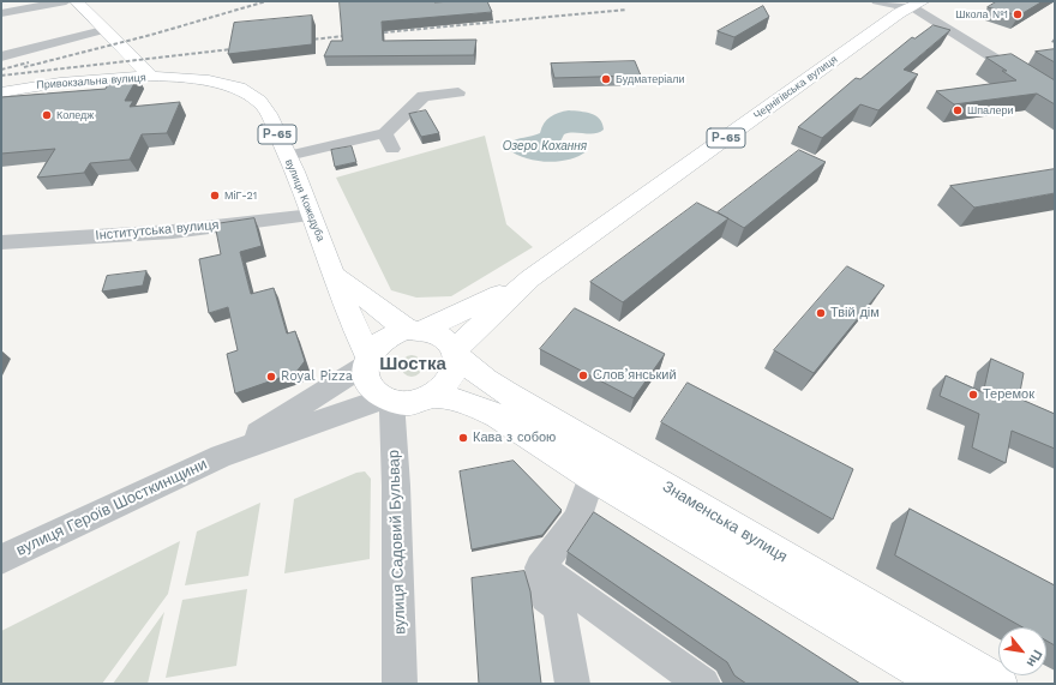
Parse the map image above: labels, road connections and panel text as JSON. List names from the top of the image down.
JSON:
{
  "streets": {
    "main road": [
      "Привокзальна вулиця",
      "Чернігівська вулиця",
      "Р-65",
      "вулиця Кожедуба",
      "Знаменська вулиця"
    ],
    "street": ["Інститутська вулиця", "вулиця Героїв Шосткинщини", "вулиця Садовий Бульвар"]
  },
  "crossings": [
    ["Привокзальна вулиця", "вулиця Кожедуба"],
    ["Чернігівська вулиця", "Р-65"],
    ["Чернігівська вулиця", "вулиця Кожедуба"],
    ["Чернігівська вулиця", "вулиця Героїв Шосткинщини"],
    ["Чернігівська вулиця", "Знаменська вулиця"],
    ["Чернігівська вулиця", "вулиця Садовий Бульвар"],
    ["Р-65", "вулиця Кожедуба"],
    ["Р-65", "вулиця Героїв Шосткинщини"],
    ["Р-65", "Знаменська вулиця"],
    ["Р-65", "вулиця Садовий Бульвар"],
    ["вулиця Кожедуба", "Інститутська вулиця"],
    ["вулиця Кожедуба", "вулиця Героїв Шосткинщини"],
    ["вулиця Кожедуба", "Знаменська вулиця"],
    ["вулиця Кожедуба", "вулиця Садовий Бульвар"],
    ["вулиця Героїв Шосткинщини", "Знаменська вулиця"],
    ["вулиця Героїв Шосткинщини", "вулиця Садовий Бульвар"],
    ["Знаменська вулиця", "вулиця Садовий Бульвар"]
  ],
  "districts": ["Шостка"],
  "water": ["Озеро Кохання"],
  "places": [
    "Школа №1",
    "Будматеріали",
    "Шпалери",
    "Коледж",
    "МіГ-21",
    "Твій дім",
    "Слов’янський",
    "Royal Pizza",
    "Теремок",
    "Кава з собою"
  ],
  "north": "bottom right"
}
